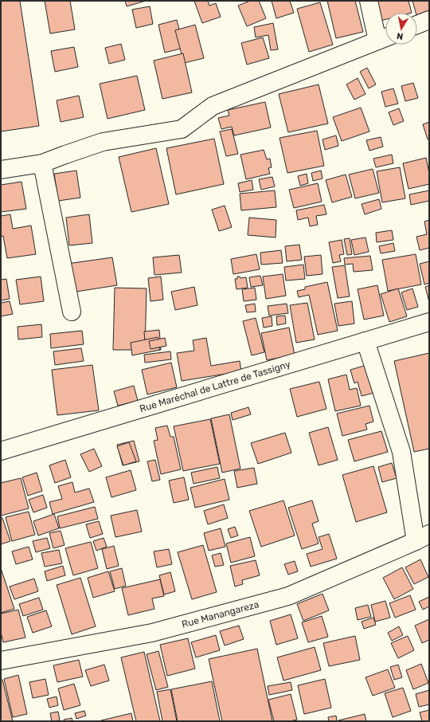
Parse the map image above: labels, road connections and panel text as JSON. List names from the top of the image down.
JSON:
{
  "streets": {
    "street": ["Rue Maréchal de Lattre de Tassigny", "Rue Manangareza"]
  },
  "north": "bottom"
}
